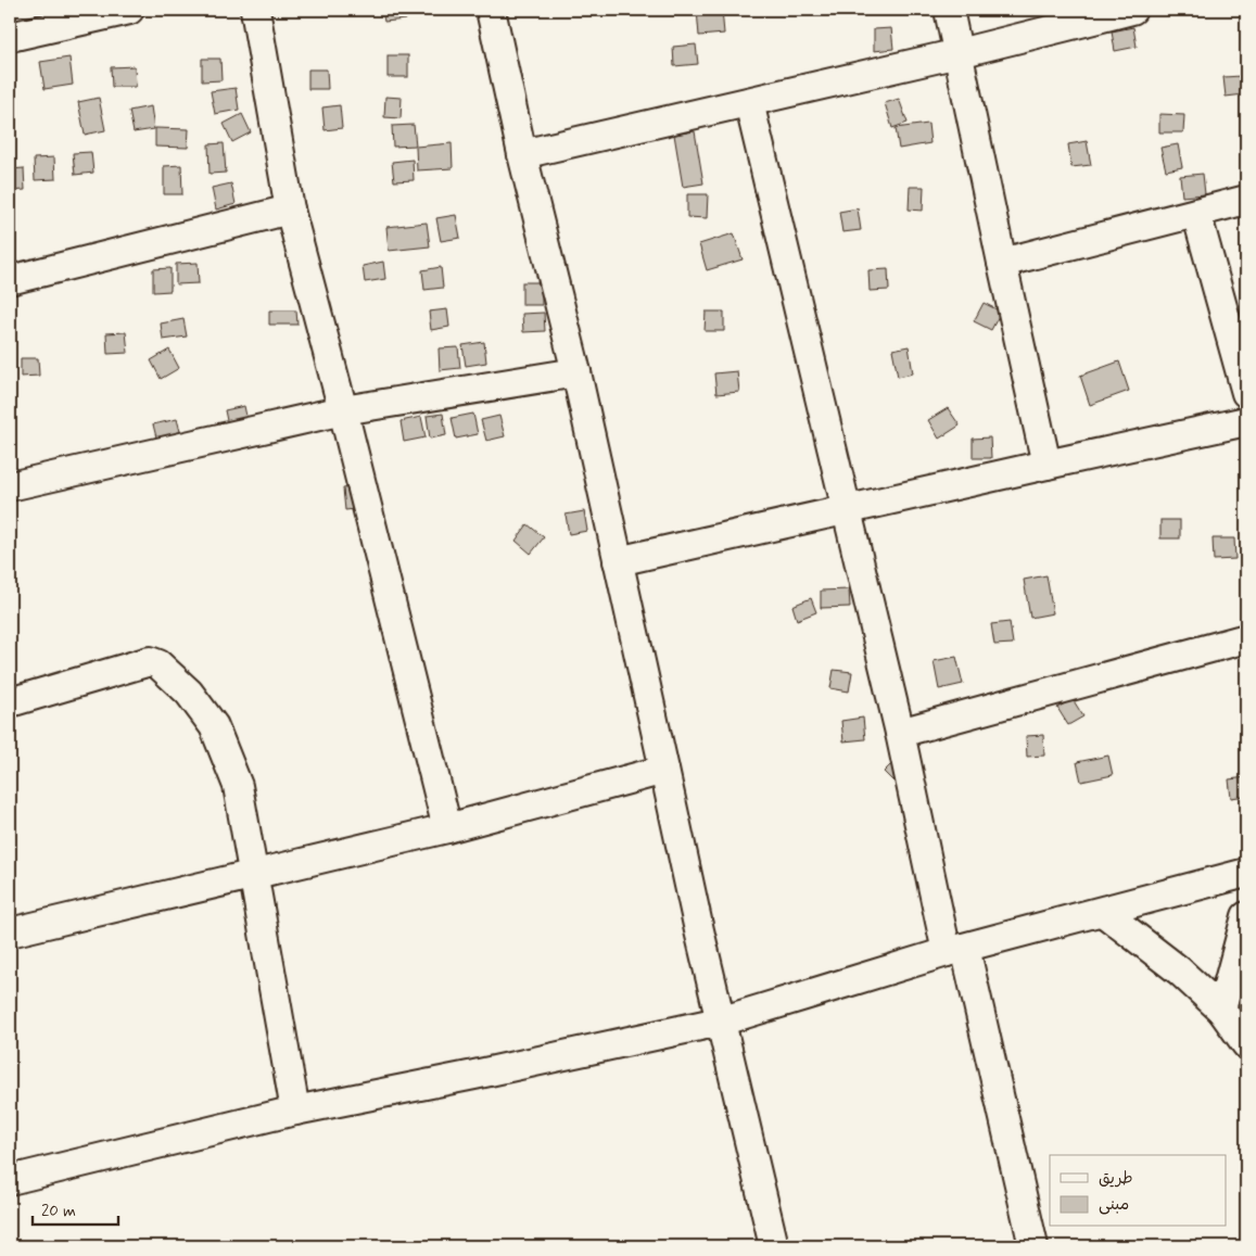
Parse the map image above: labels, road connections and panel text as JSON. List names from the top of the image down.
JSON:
{
  "legend": ["طريق", "مبنى"],
  "scale_bar": "20 m"
}
